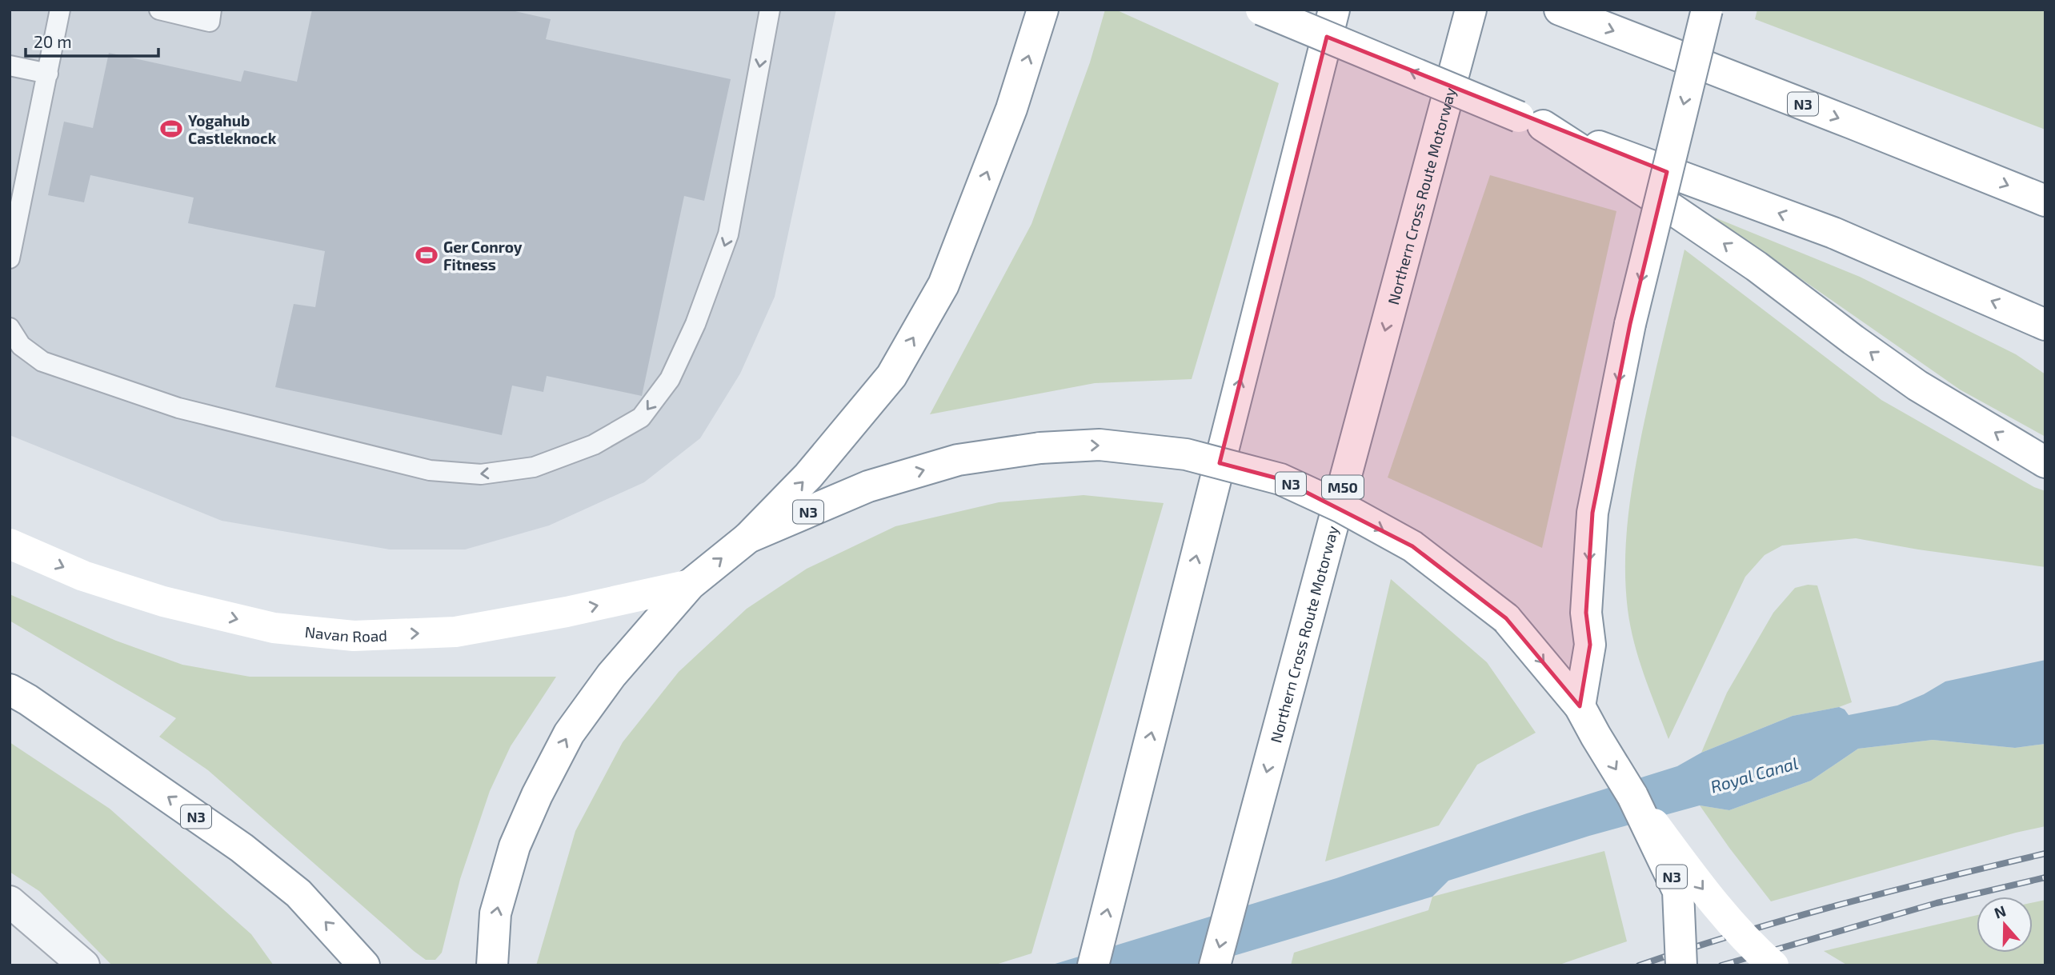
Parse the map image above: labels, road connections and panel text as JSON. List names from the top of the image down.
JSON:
{
  "streets": {
    "main road": [
      "N3",
      "Northern Cross Route Motorway",
      "M50",
      "Navan Road"
    ]
  },
  "crossings": [
    ["N3", "Navan Road"]
  ],
  "one_way": ["Navan Road"],
  "water": ["Royal Canal"],
  "places": {
    "sports": ["Yogahub Castleknock", "Ger Conroy Fitness"]
  },
  "scale_bar": "20 m",
  "north": "top"
}
